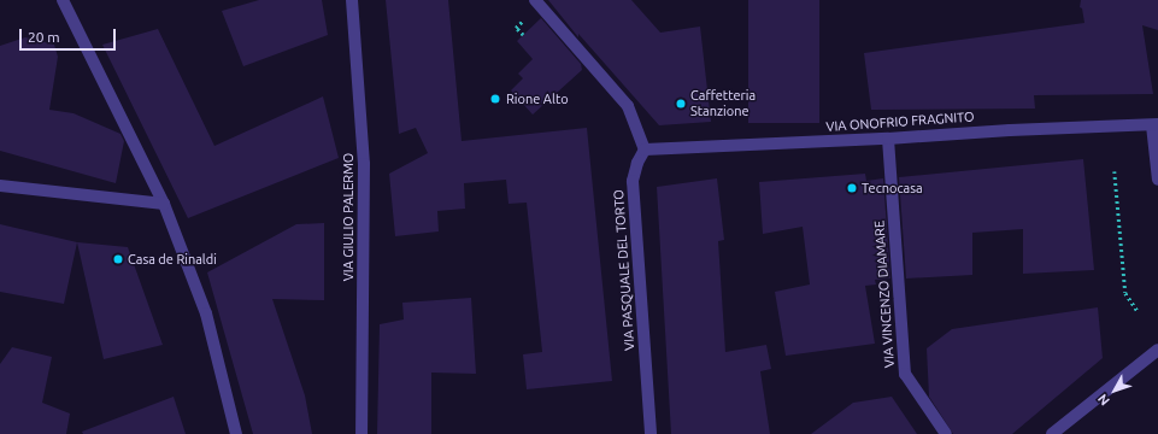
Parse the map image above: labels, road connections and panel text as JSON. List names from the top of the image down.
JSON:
{
  "streets": {
    "street": [
      "VIA ONOFRIO FRAGNITO",
      "VIA GIULIO PALERMO",
      "VIA PASQUALE DEL TORTO",
      "VIA VINCENZO DIAMARE"
    ]
  },
  "crossings": [
    ["VIA ONOFRIO FRAGNITO", "VIA PASQUALE DEL TORTO"],
    ["VIA ONOFRIO FRAGNITO", "VIA VINCENZO DIAMARE"]
  ],
  "places": [
    "Rione Alto",
    "Caffetteria Stanzione",
    "Tecnocasa",
    "Casa de Rinaldi"
  ],
  "scale_bar": "20 m",
  "north": "bottom left"
}
